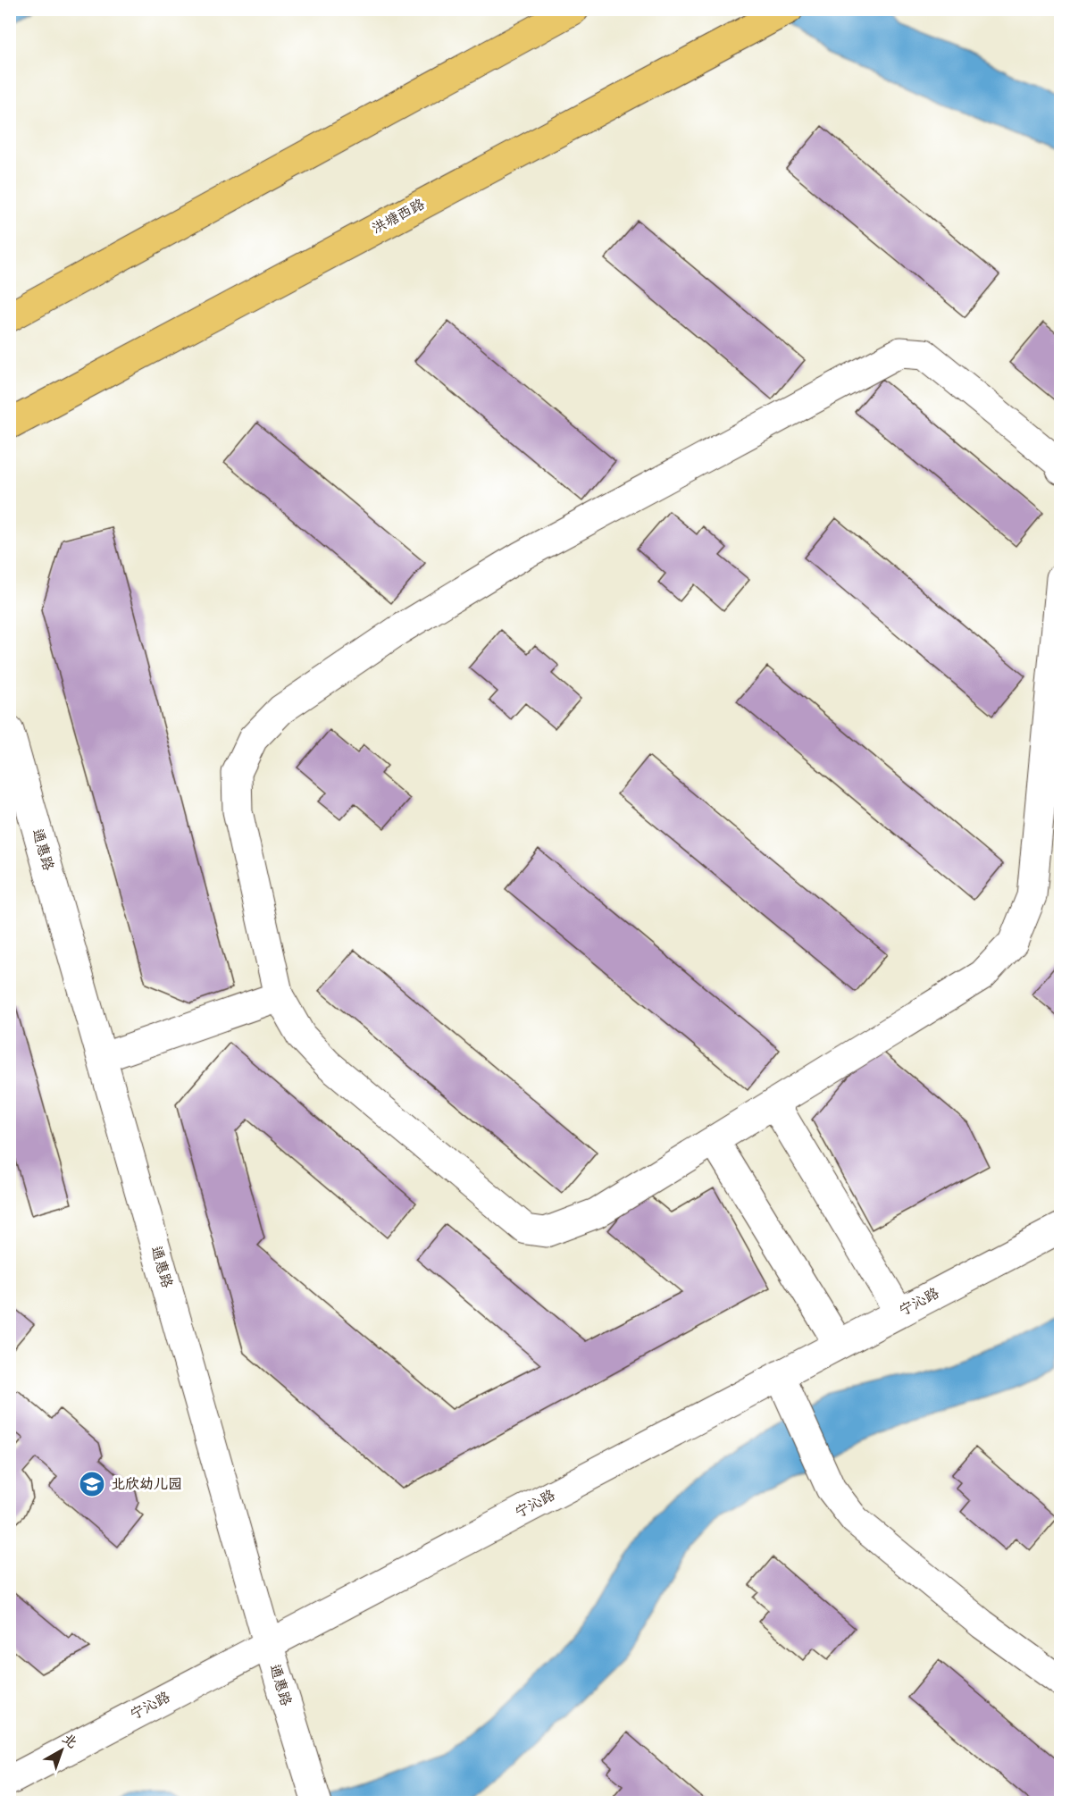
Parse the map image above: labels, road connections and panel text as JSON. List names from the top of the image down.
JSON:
{
  "streets": {
    "main road": ["洪塘西路"],
    "street": ["通惠路", "宁沁路"]
  },
  "crossings": [
    ["通惠路", "宁沁路"]
  ],
  "places": {
    "school or university": ["北欣幼儿园"]
  },
  "north": "top right"
}
